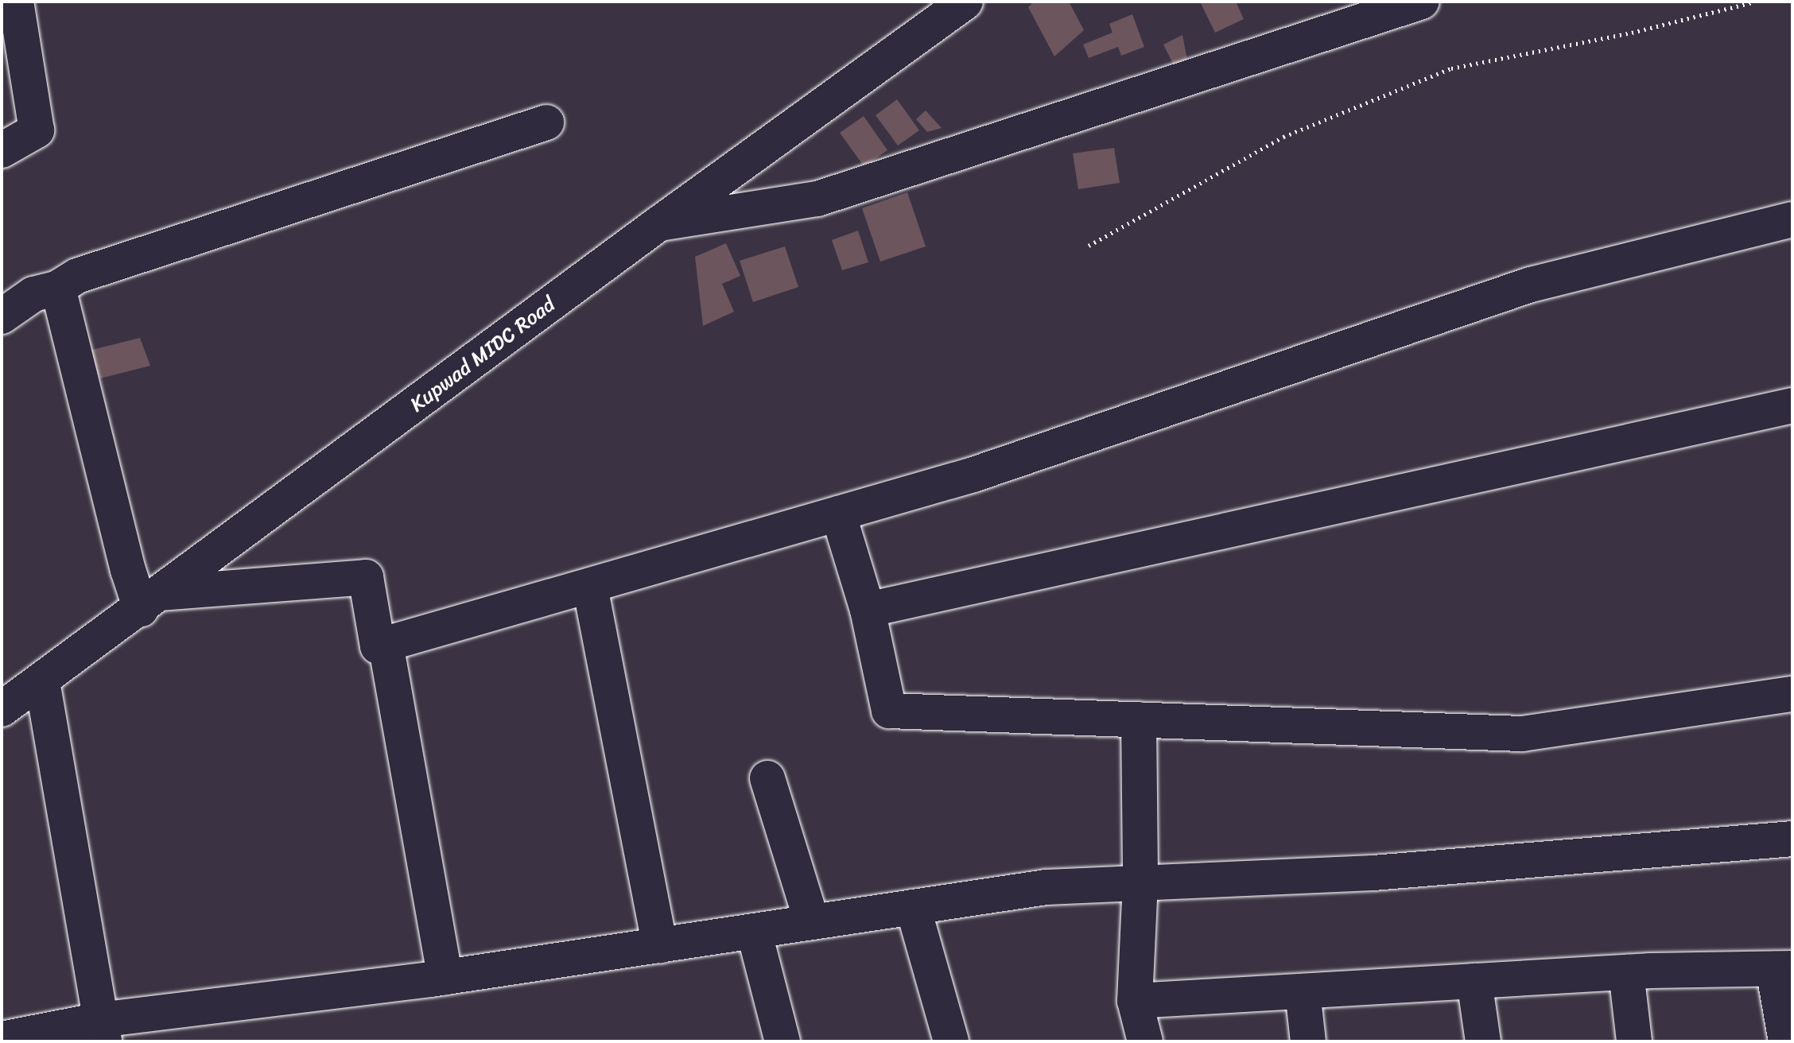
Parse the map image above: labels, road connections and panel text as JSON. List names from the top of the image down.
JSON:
{
  "streets": {
    "street": ["Kupwad MIDC Road"]
  }
}
